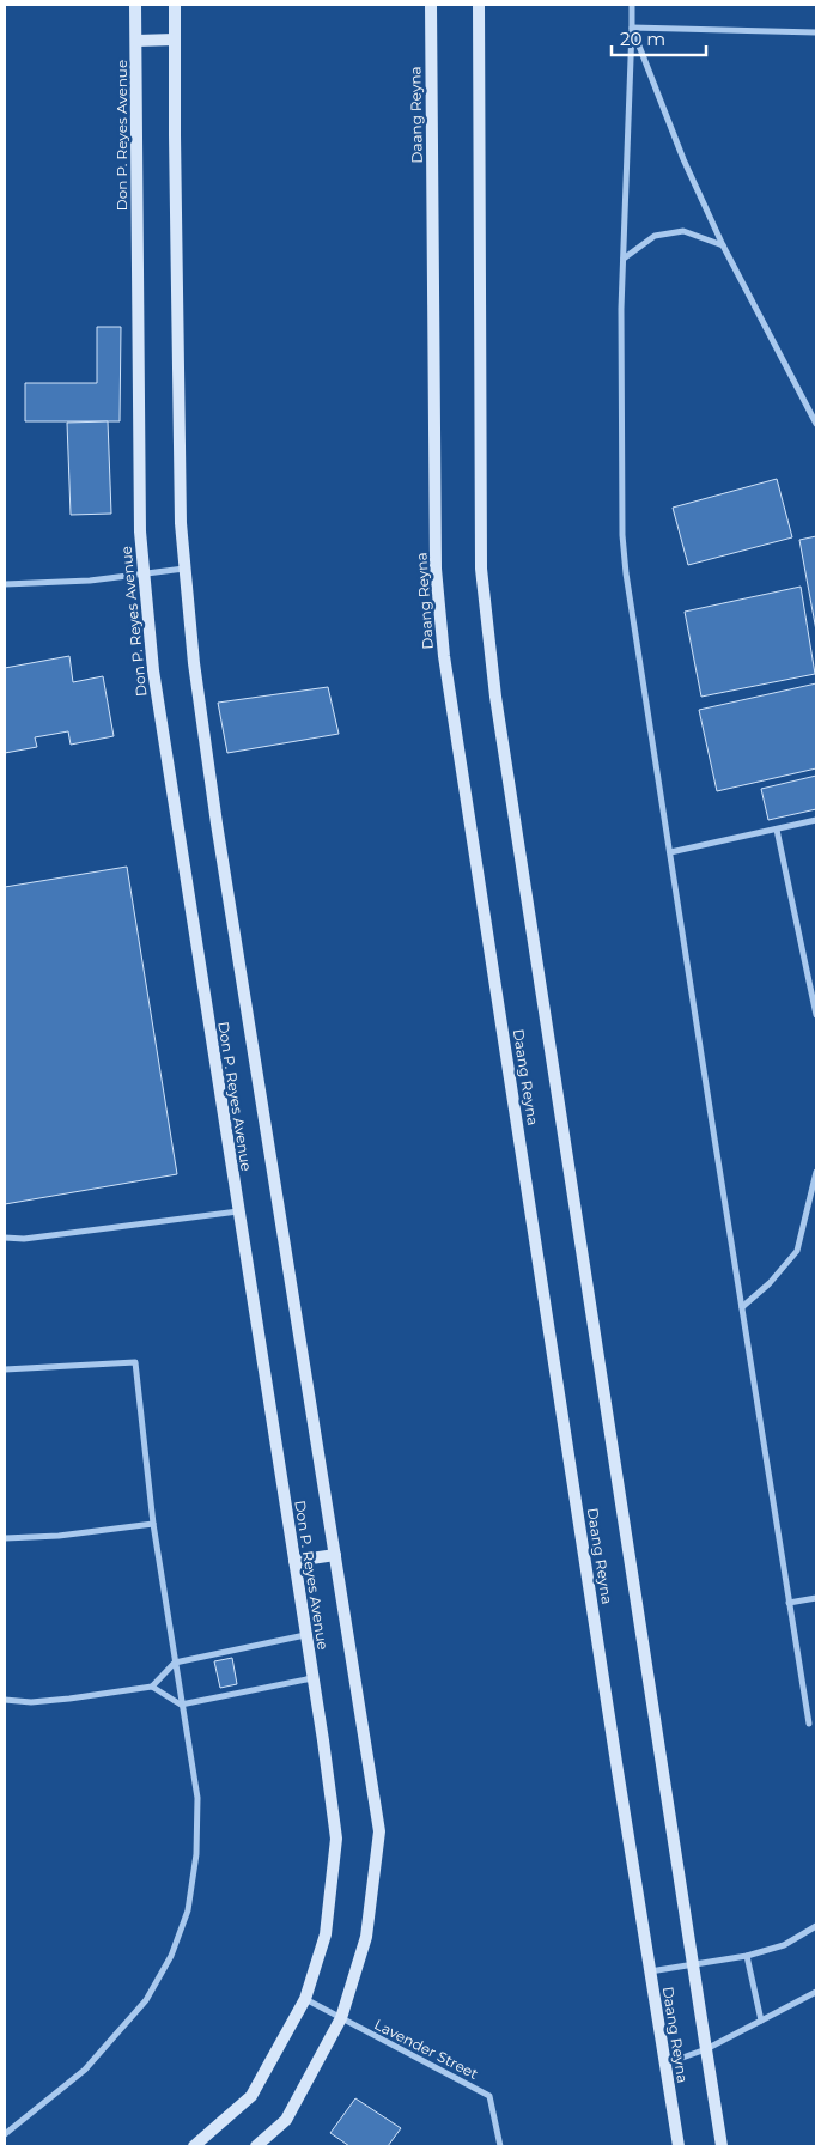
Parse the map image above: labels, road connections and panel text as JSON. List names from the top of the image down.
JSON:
{
  "streets": {
    "street": ["Daang Reyna", "Don P. Reyes Avenue", "Lavender Street"]
  },
  "crossings": [
    ["Don P. Reyes Avenue", "Lavender Street"]
  ],
  "scale_bar": "20 m"
}
